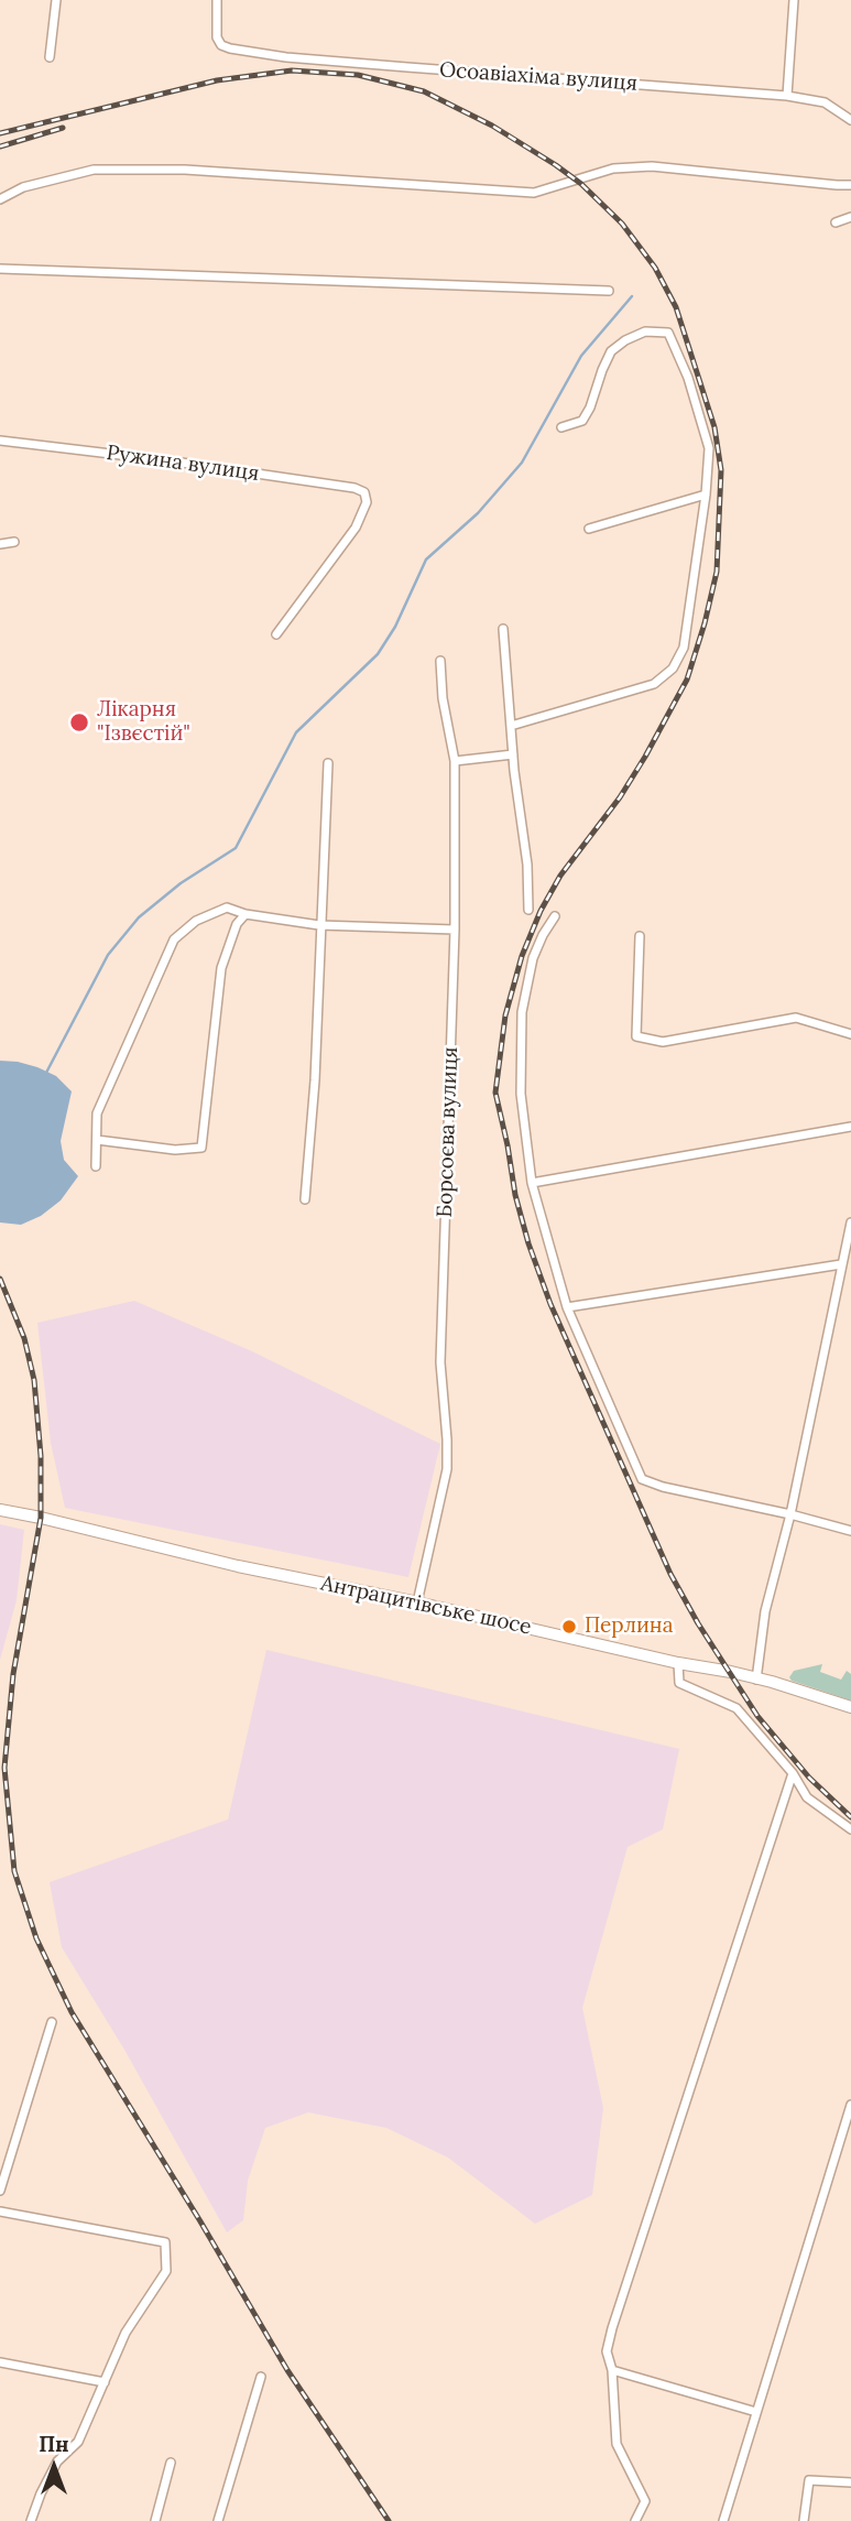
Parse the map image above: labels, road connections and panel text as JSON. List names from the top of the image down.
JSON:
{
  "streets": {
    "main road": ["Антрацитівське шосе"],
    "street": ["Осоавіахіма вулиця", "Ружина вулиця", "Борсоєва вулиця"]
  },
  "crossings": [
    ["Борсоєва вулиця", "Антрацитівське шосе"]
  ],
  "places": ["Лікарня \"Ізвєстій\"", "Перлина"],
  "north": "top"
}
